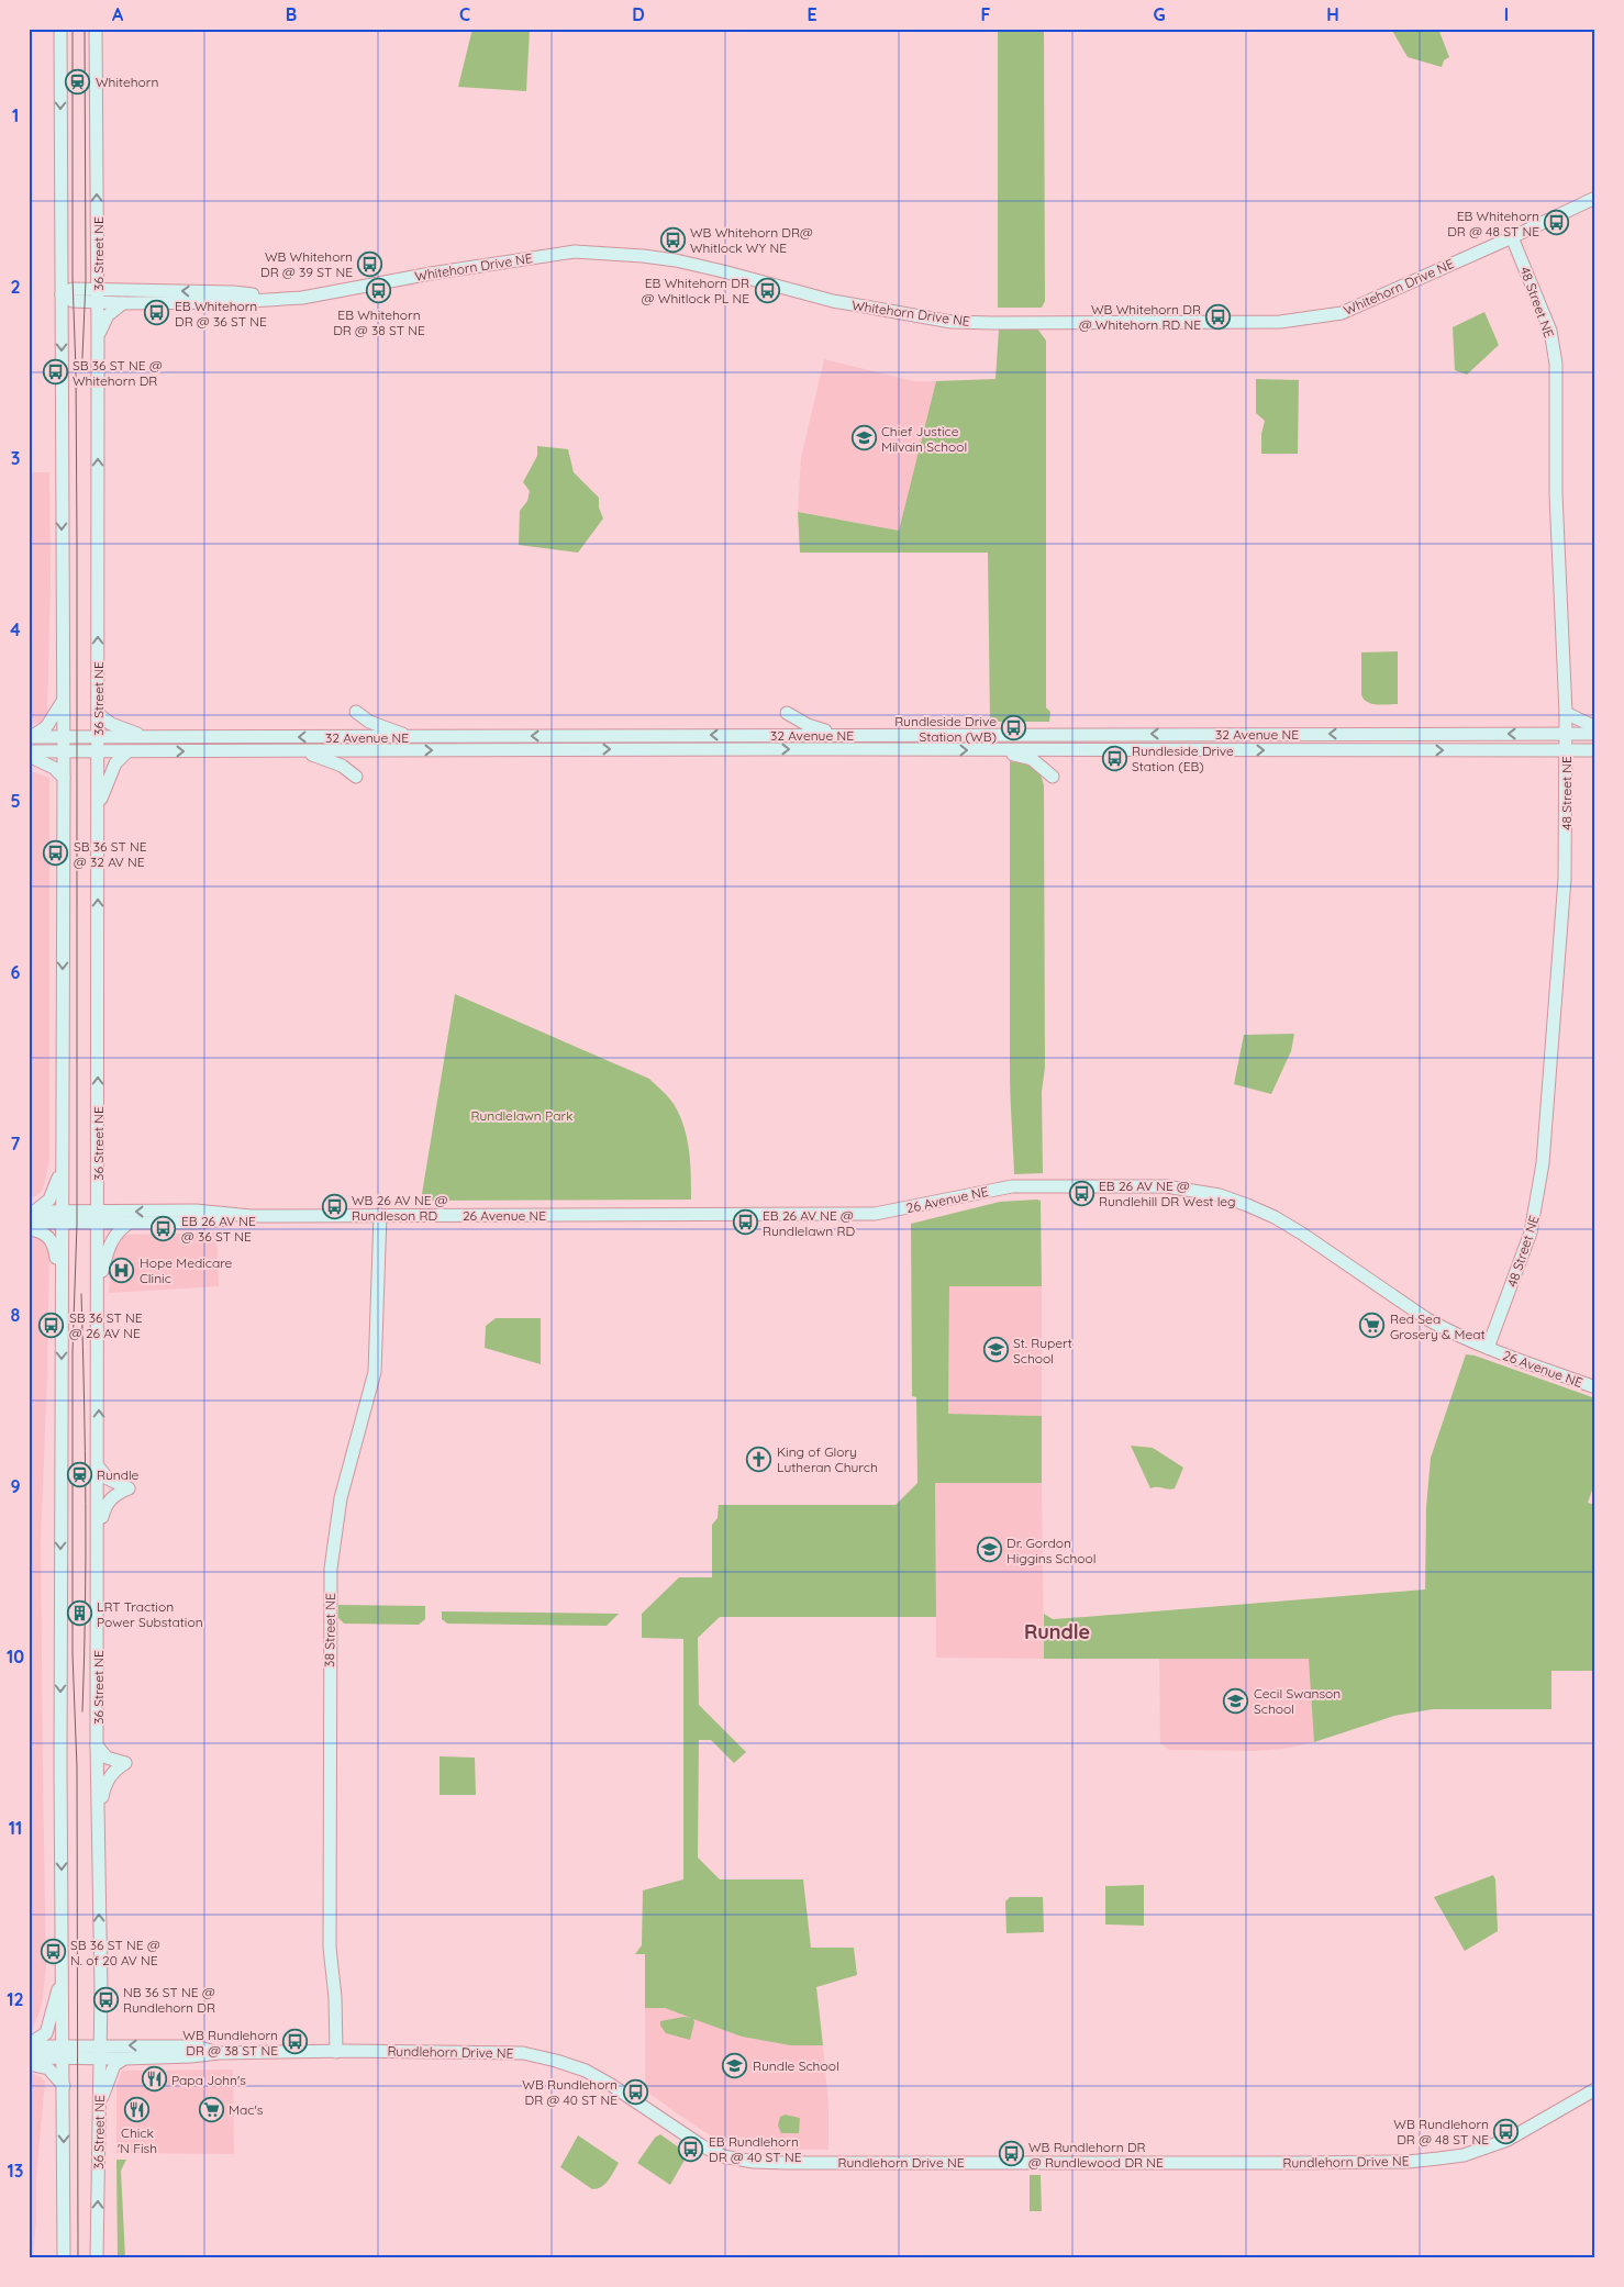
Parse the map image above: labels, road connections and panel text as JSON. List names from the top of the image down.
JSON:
{
  "streets": {
    "main road": [
      "36 Street NE",
      "Whitehorn Drive NE",
      "48 Street NE",
      "32 Avenue NE",
      "26 Avenue NE",
      "38 Street NE",
      "Rundlehorn Drive NE"
    ]
  },
  "crossings": [
    ["36 Street NE", "Whitehorn Drive NE"],
    ["36 Street NE", "32 Avenue NE"],
    ["36 Street NE", "26 Avenue NE"],
    ["36 Street NE", "Rundlehorn Drive NE"],
    ["Whitehorn Drive NE", "48 Street NE"],
    ["48 Street NE", "32 Avenue NE"],
    ["48 Street NE", "26 Avenue NE"],
    ["26 Avenue NE", "38 Street NE"],
    ["38 Street NE", "Rundlehorn Drive NE"]
  ],
  "districts": ["Rundle"],
  "parks": ["Rundlelawn Park"],
  "places": {
    "station": ["Whitehorn", "Rundle"],
    "bus stop": [
      "EB Whitehorn DR @ 48 ST NE",
      "WB Whitehorn DR@ Whitlock WY NE",
      "WB Whitehorn DR @ 39 ST NE",
      "EB Whitehorn DR @ Whitlock PL NE",
      "EB Whitehorn DR @ 38 ST NE",
      "EB Whitehorn DR @ 36 ST NE",
      "WB Whitehorn DR @ Whitehorn RD NE",
      "SB 36 ST NE @ Whitehorn DR",
      "Rundleside Drive Station (WB)",
      "Rundleside Drive Station (EB)",
      "SB 36 ST NE @ 32 AV NE",
      "EB 26 AV NE @ Rundlehill DR West leg",
      "WB 26 AV NE @ Rundleson RD",
      "EB 26 AV NE @ Rundlelawn RD",
      "EB 26 AV NE @ 36 ST NE",
      "SB 36 ST NE @ 26 AV NE",
      "SB 36 ST NE @ N. of 20 AV NE",
      "NB 36 ST NE @ Rundlehorn DR",
      "WB Rundlehorn DR @ 38 ST NE",
      "WB Rundlehorn DR @ 40 ST NE",
      "WB Rundlehorn DR @ 48 ST NE",
      "EB Rundlehorn DR @ 40 ST NE",
      "WB Rundlehorn DR @ Rundlewood DR NE"
    ],
    "school or university": [
      "Chief Justice Milvain School",
      "St. Rupert School",
      "Dr. Gordon Higgins School",
      "Cecil Swanson School",
      "Rundle School"
    ],
    "hospital": ["Hope Medicare Clinic"],
    "supermarket": ["Red Sea Grosery & Meat", "Mac's"],
    "church": ["King of Glory Lutheran Church"],
    "building": ["LRT Traction Power Substation"],
    "restaurant": ["Papa John's", "Chick 'N Fish"]
  },
  "grid": {
    "columns": [
      "A",
      "B",
      "C",
      "D",
      "E",
      "F",
      "G",
      "H",
      "I"
    ],
    "rows": [
      "1",
      "2",
      "3",
      "4",
      "5",
      "6",
      "7",
      "8",
      "9",
      "10",
      "11",
      "12",
      "13"
    ]
  }
}
